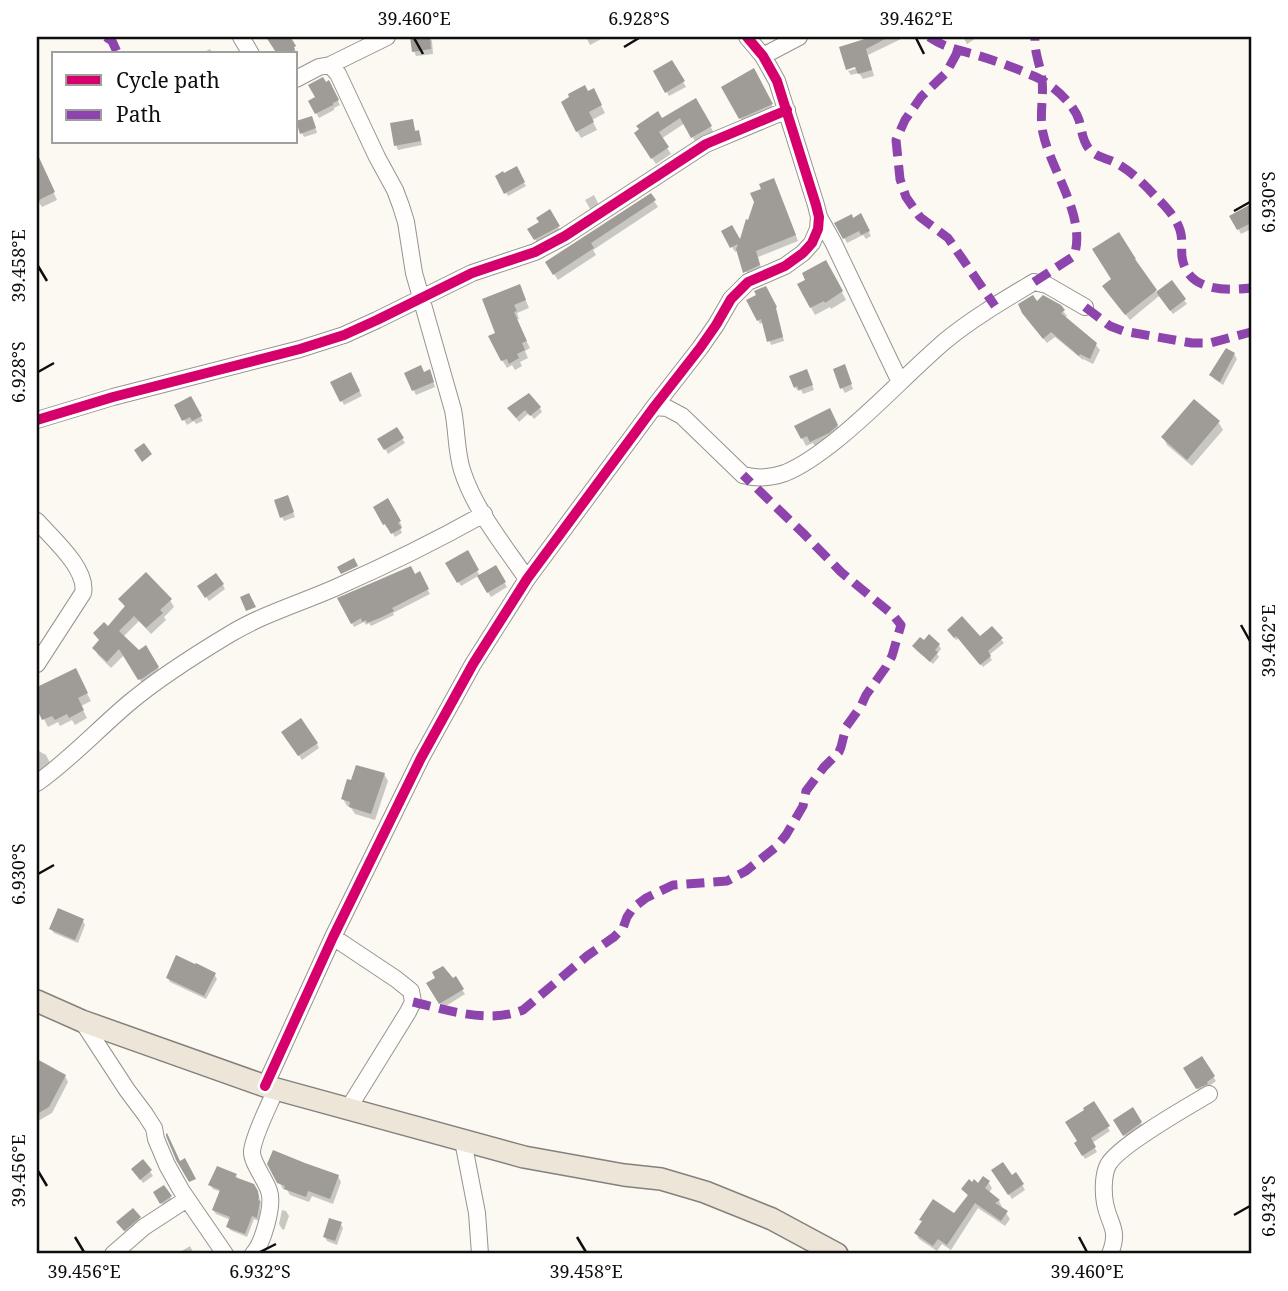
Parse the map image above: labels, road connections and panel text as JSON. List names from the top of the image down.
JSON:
{
  "legend": ["Cycle path", "Path"],
  "coordinates": [
    "39.460°E",
    "6.928°S",
    "39.462°E",
    "6.930°S",
    "39.458°E",
    "39.456°E",
    "6.934°S",
    "6.932°S"
  ]
}
